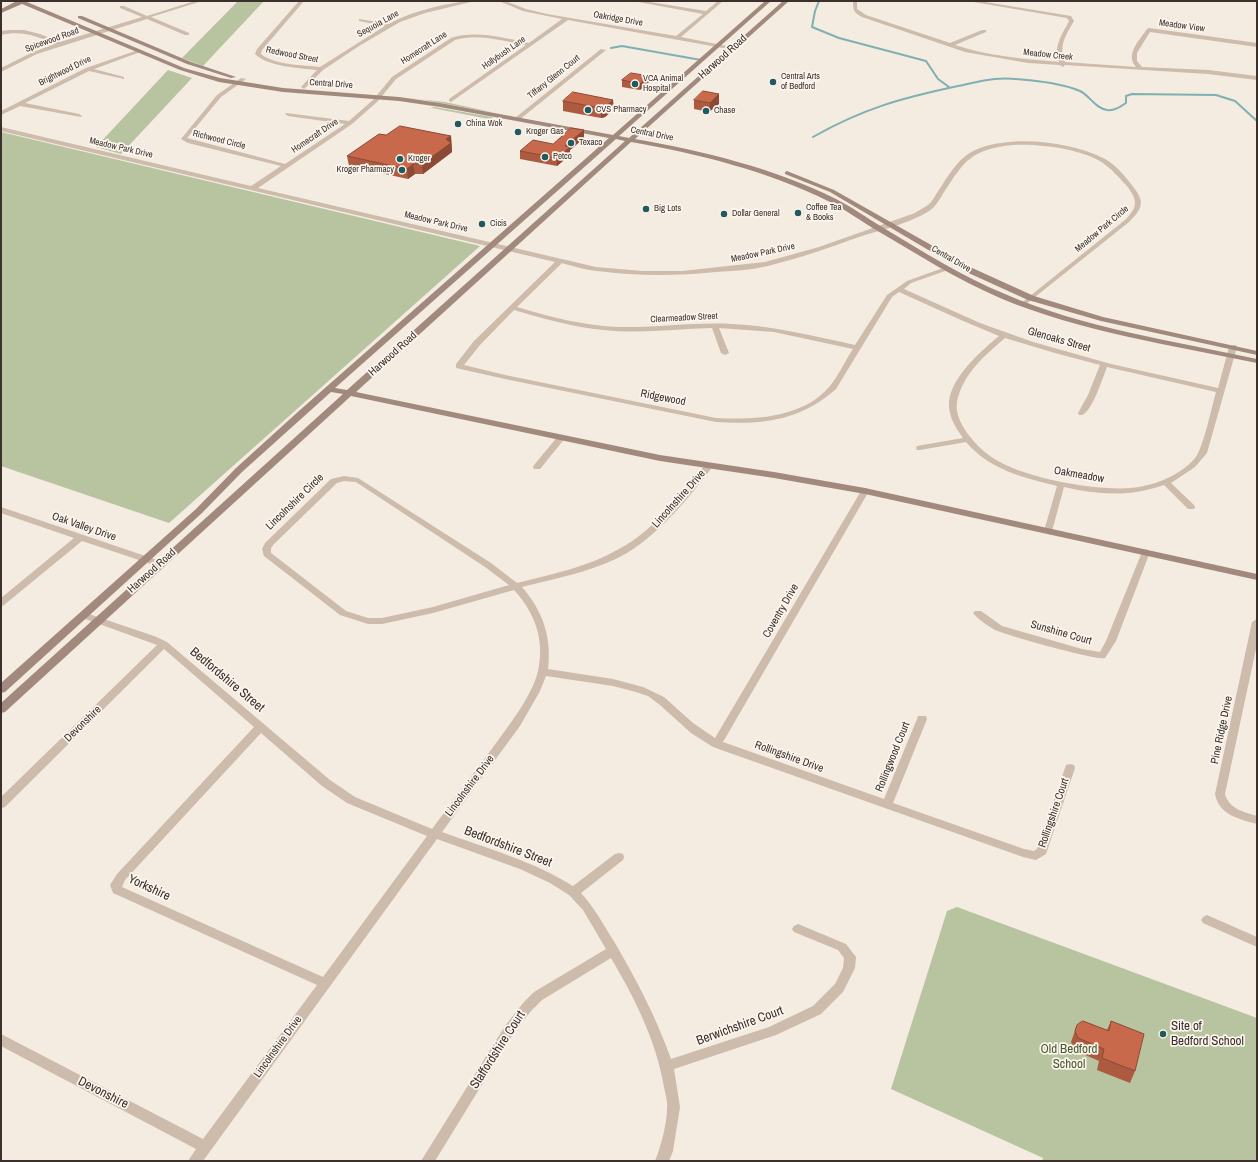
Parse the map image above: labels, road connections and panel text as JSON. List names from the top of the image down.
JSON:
{
  "streets": {
    "main road": ["Harwood Road", "Central Drive"],
    "street": [
      "Oakridge Drive",
      "Sequoia Lane",
      "Meadow View",
      "Spicewood Road",
      "Homecraft Lane",
      "Hollybush Lane",
      "Redwood Street",
      "Meadow Creek",
      "Brightwood Drive",
      "Tiffany Glenn Court",
      "Homecraft Drive",
      "Richwood Circle",
      "Meadow Park Drive",
      "Meadow Park Circle",
      "Clearmeadow Street",
      "Glenoaks Street",
      "Ridgewood",
      "Oakmeadow",
      "Lincolnshire Drive",
      "Lincolnshire Circle",
      "Oak Valley Drive",
      "Coventry Drive",
      "Sunshine Court",
      "Bedfordshire Street",
      "Devonshire",
      "Pine Ridge Drive",
      "Rollingshire Drive",
      "Rollingwood Court",
      "Rollingshire Court",
      "Yorkshire",
      "Berwichshire Court",
      "Staffordshire Court"
    ]
  },
  "crossings": [
    ["Oakridge Drive", "Hollybush Lane"],
    ["Oakridge Drive", "Harwood Road"],
    ["Sequoia Lane", "Redwood Street"],
    ["Sequoia Lane", "Central Drive"],
    ["Meadow View", "Meadow Creek"],
    ["Spicewood Road", "Central Drive"],
    ["Homecraft Lane", "Hollybush Lane"],
    ["Homecraft Lane", "Central Drive"],
    ["Homecraft Lane", "Homecraft Drive"],
    ["Hollybush Lane", "Central Drive"],
    ["Harwood Road", "Central Drive"],
    ["Harwood Road", "Meadow Park Drive"],
    ["Harwood Road", "Oak Valley Drive"],
    ["Harwood Road", "Bedfordshire Street"],
    ["Brightwood Drive", "Central Drive"],
    ["Tiffany Glenn Court", "Central Drive"],
    ["Central Drive", "Homecraft Drive"],
    ["Central Drive", "Richwood Circle"],
    ["Central Drive", "Meadow Park Drive"],
    ["Central Drive", "Meadow Park Circle"],
    ["Central Drive", "Ridgewood"],
    ["Central Drive", "Oakmeadow"],
    ["Homecraft Drive", "Richwood Circle"],
    ["Homecraft Drive", "Meadow Park Drive"],
    ["Meadow Park Drive", "Meadow Park Circle"],
    ["Meadow Park Drive", "Ridgewood"],
    ["Clearmeadow Street", "Ridgewood"],
    ["Glenoaks Street", "Ridgewood"],
    ["Glenoaks Street", "Oakmeadow"],
    ["Lincolnshire Drive", "Lincolnshire Circle"],
    ["Lincolnshire Drive", "Bedfordshire Street"],
    ["Lincolnshire Drive", "Devonshire"],
    ["Lincolnshire Drive", "Rollingshire Drive"],
    ["Lincolnshire Drive", "Yorkshire"],
    ["Coventry Drive", "Rollingshire Drive"],
    ["Bedfordshire Street", "Devonshire"],
    ["Bedfordshire Street", "Yorkshire"],
    ["Bedfordshire Street", "Berwichshire Court"],
    ["Bedfordshire Street", "Staffordshire Court"],
    ["Rollingshire Drive", "Rollingwood Court"],
    ["Rollingshire Drive", "Rollingshire Court"]
  ],
  "parks": ["Old Bedford School"],
  "places": [
    "Central Arts of Bedford",
    "VCA Animal Hospital",
    "CVS Pharmacy",
    "Chase",
    "China Wok",
    "Kroger Gas",
    "Texaco",
    "Petco",
    "Kroger",
    "Kroger Pharmacy",
    "Big Lots",
    "Coffee Tea & Books",
    "Dollar General",
    "Cicis",
    "Site of Bedford School"
  ]
}
